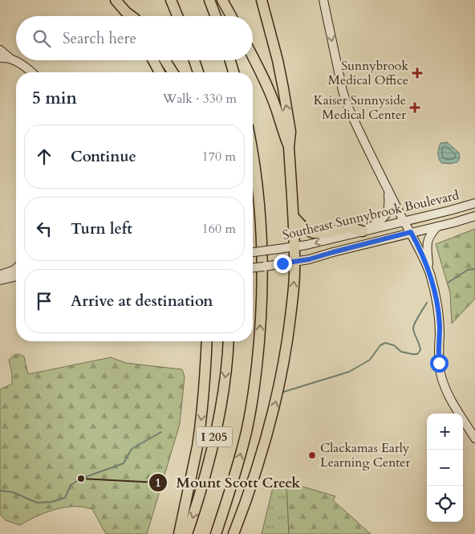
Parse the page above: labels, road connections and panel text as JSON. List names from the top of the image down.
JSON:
{
  "streets": {
    "highway": ["I 205"],
    "main road": ["Southeast Sunnybrook Boulevard"]
  },
  "places": {
    "health": ["Sunnybrook Medical Office", "Kaiser Sunnyside Medical Center"],
    "other": ["Clackamas Early Learning Center", "Mount Scott Creek"]
  },
  "page": {
    "search": "Search here",
    "heading": ["5 min", "Walk · 330 m"],
    "list": [
      ["Continue", "170 m"],
      ["Turn left", "160 m"],
      "Arrive at destination"
    ],
    "map_buttons": ["+", "−"]
  }
}
